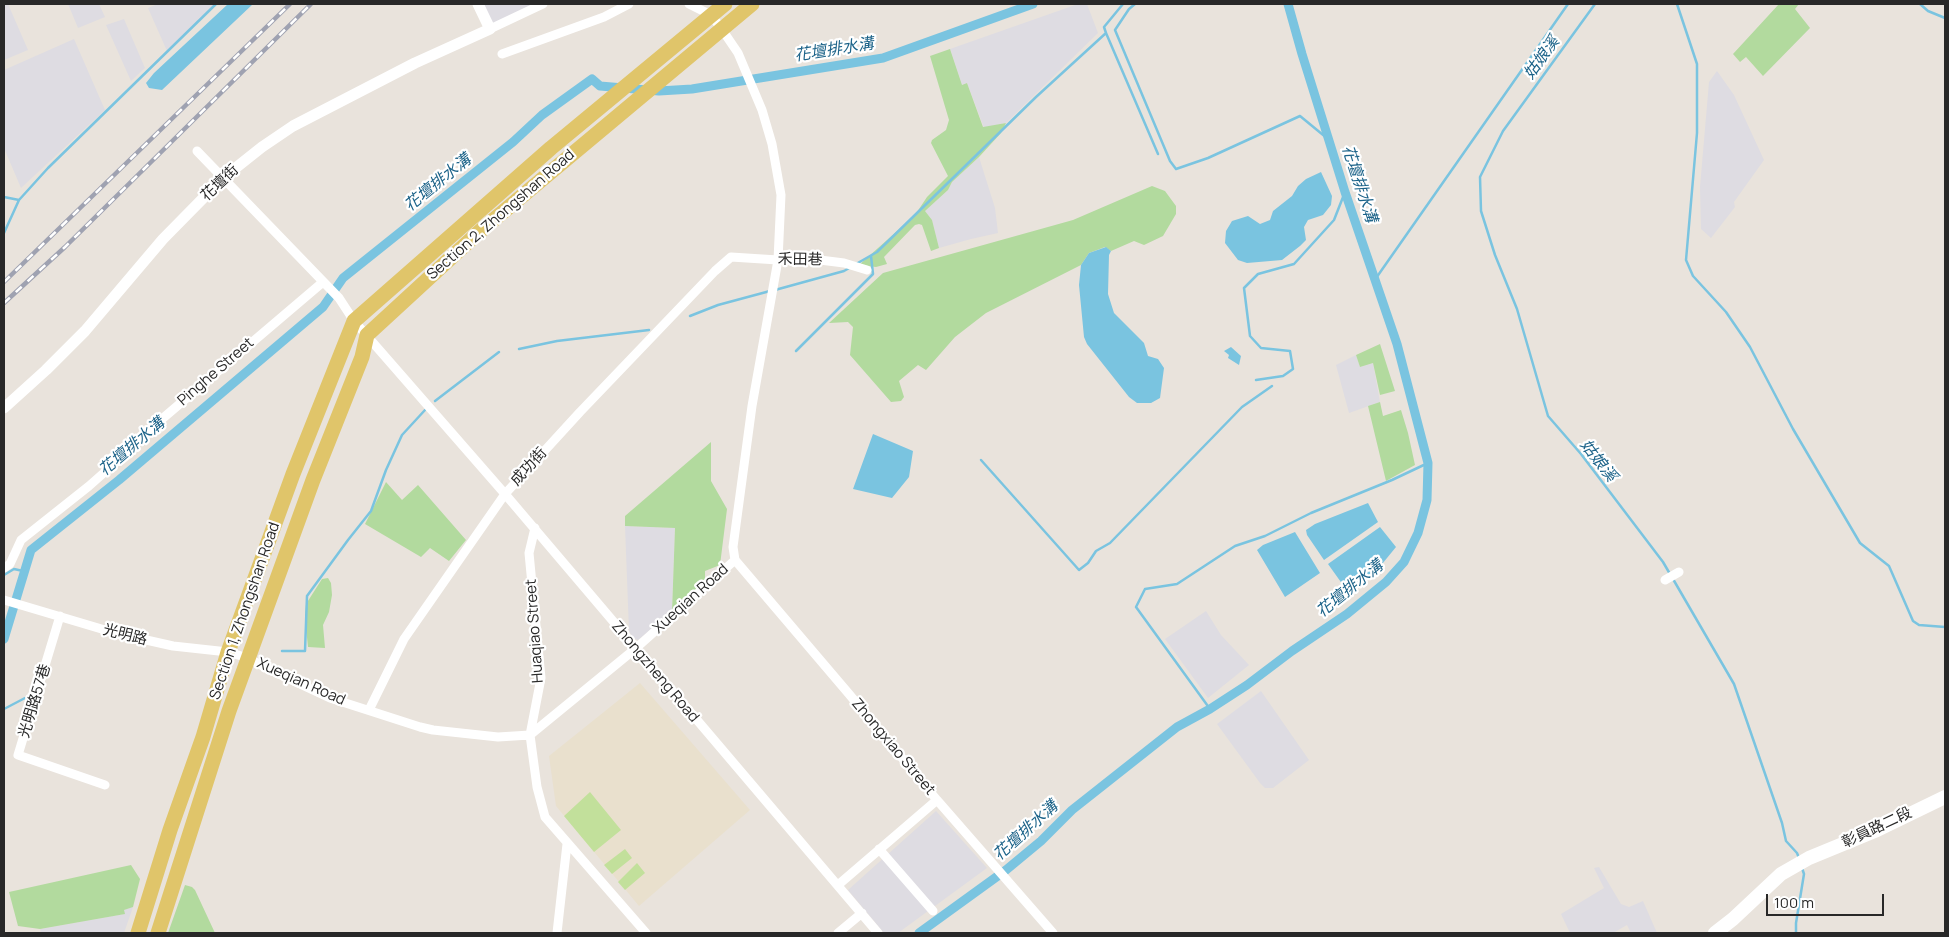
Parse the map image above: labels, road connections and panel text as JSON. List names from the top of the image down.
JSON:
{
  "streets": {
    "main road": ["Section 2, Zhongshan Road", "Section 1, Zhongshan Road", "彰員路二段"],
    "street": [
      "花壇街",
      "禾田巷",
      "Pinghe Street",
      "成功街",
      "Xueqian Road",
      "Huaqiao Street",
      "光明路",
      "Zhongzheng Road",
      "光明路57巷",
      "Zhongxiao Street"
    ]
  },
  "crossings": [
    ["Section 2, Zhongshan Road", "Xueqian Road"],
    ["Section 2, Zhongshan Road", "Section 1, Zhongshan Road"],
    ["Section 2, Zhongshan Road", "Zhongzheng Road"],
    ["禾田巷", "成功街"],
    ["禾田巷", "Xueqian Road"],
    ["成功街", "Xueqian Road"],
    ["成功街", "Zhongzheng Road"],
    ["Xueqian Road", "Section 1, Zhongshan Road"],
    ["Xueqian Road", "Huaqiao Street"],
    ["Xueqian Road", "光明路"],
    ["Xueqian Road", "Zhongzheng Road"],
    ["Xueqian Road", "Zhongxiao Street"],
    ["Section 1, Zhongshan Road", "光明路"],
    ["Section 1, Zhongshan Road", "Zhongzheng Road"],
    ["Huaqiao Street", "Zhongzheng Road"],
    ["光明路", "光明路57巷"]
  ],
  "water": ["花壇排水溝", "姑娘溪"],
  "scale_bar": "100 m"
}
